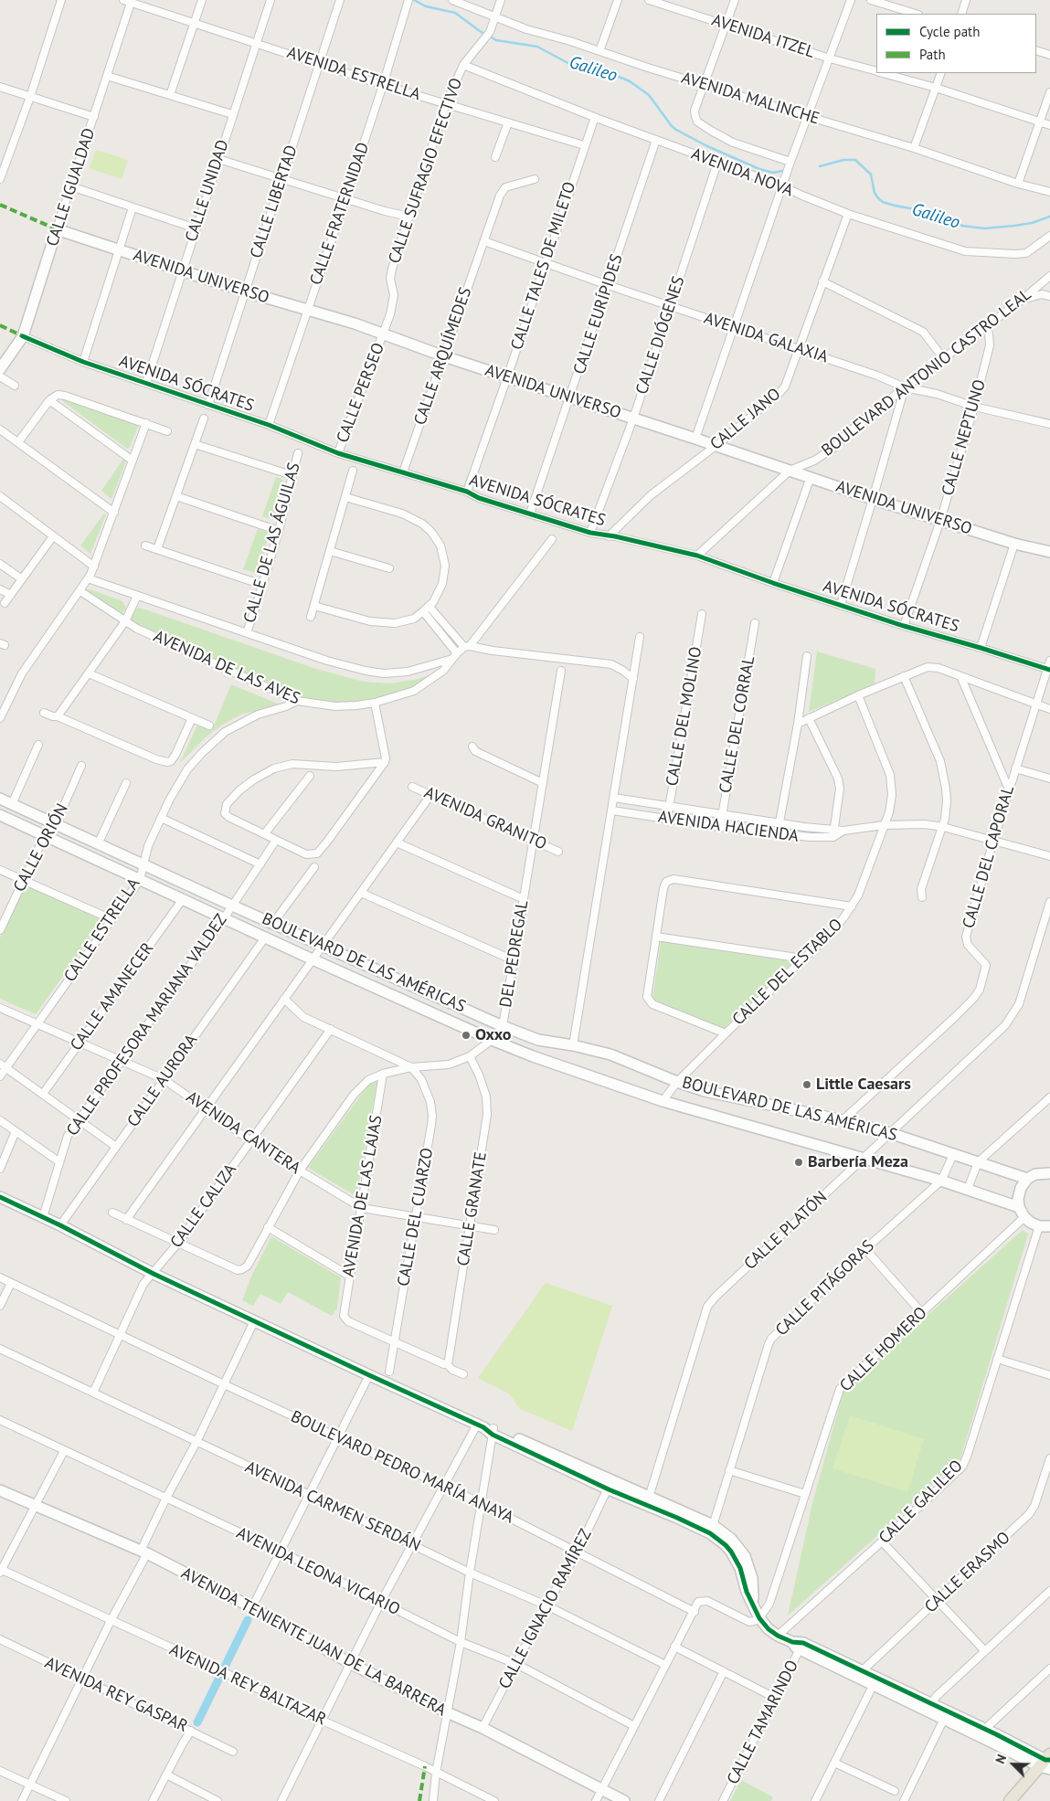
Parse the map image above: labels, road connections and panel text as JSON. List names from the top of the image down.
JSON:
{
  "streets": {
    "street": [
      "AVENIDA ITZEL",
      "AVENIDA ESTRELLA",
      "AVENIDA MALINCHE",
      "CALLE SUFRAGIO EFECTIVO",
      "AVENIDA NOVA",
      "CALLE IGUALDAD",
      "CALLE UNIDAD",
      "CALLE LIBERTAD",
      "CALLE FRATERNIDAD",
      "CALLE TALES DE MILETO",
      "AVENIDA UNIVERSO",
      "CALLE EURÍPIDES",
      "CALLE DIÓGENES",
      "AVENIDA GALAXIA",
      "CALLE ARQUÍMEDES",
      "BOULEVARD ANTONIO CASTRO LEAL",
      "AVENIDA SÓCRATES",
      "CALLE PERSEO",
      "CALLE JANO",
      "CALLE NEPTUNO",
      "CALLE DE LAS ÁGUILAS",
      "AVENIDA DE LAS AVES",
      "CALLE DEL MOLINO",
      "CALLE DEL CORRAL",
      "AVENIDA GRANITO",
      "AVENIDA HACIENDA",
      "CALLE ORIÓN",
      "CALLE DEL CAPORAL",
      "CALLE ESTRELLA",
      "DEL PEDREGAL",
      "BOULEVARD DE LAS AMÉRICAS",
      "CALLE DEL ESTABLO",
      "CALLE AMANECER",
      "CALLE PROFESORA MARIANA VALDEZ",
      "CALLE AURORA",
      "AVENIDA CANTERA",
      "AVENIDA DE LAS LAJAS",
      "CALLE CALIZA",
      "CALLE GRANATE",
      "CALLE DEL CUARZO",
      "CALLE PLATÓN",
      "CALLE PITÁGORAS",
      "CALLE HOMERO",
      "BOULEVARD PEDRO MARÍA ANAYA",
      "CALLE GALILEO",
      "AVENIDA CARMEN SERDÁN",
      "AVENIDA LEONA VICARIO",
      "CALLE ERASMO",
      "CALLE IGNACIO RAMÍREZ",
      "AVENIDA TENIENTE JUAN DE LA BARRERA",
      "AVENIDA REY BALTAZAR",
      "AVENIDA REY GASPAR",
      "CALLE TAMARINDO"
    ]
  },
  "crossings": [
    ["AVENIDA ESTRELLA", "CALLE SUFRAGIO EFECTIVO"],
    ["AVENIDA ESTRELLA", "CALLE IGUALDAD"],
    ["AVENIDA ESTRELLA", "CALLE UNIDAD"],
    ["AVENIDA ESTRELLA", "CALLE LIBERTAD"],
    ["AVENIDA ESTRELLA", "CALLE FRATERNIDAD"],
    ["AVENIDA ESTRELLA", "CALLE TALES DE MILETO"],
    ["AVENIDA MALINCHE", "CALLE SUFRAGIO EFECTIVO"],
    ["CALLE SUFRAGIO EFECTIVO", "AVENIDA NOVA"],
    ["CALLE SUFRAGIO EFECTIVO", "AVENIDA UNIVERSO"],
    ["CALLE SUFRAGIO EFECTIVO", "CALLE PERSEO"],
    ["AVENIDA NOVA", "CALLE TALES DE MILETO"],
    ["AVENIDA NOVA", "CALLE EURÍPIDES"],
    ["AVENIDA NOVA", "CALLE DIÓGENES"],
    ["AVENIDA NOVA", "CALLE JANO"],
    ["CALLE IGUALDAD", "AVENIDA UNIVERSO"],
    ["CALLE IGUALDAD", "AVENIDA SÓCRATES"],
    ["CALLE UNIDAD", "AVENIDA UNIVERSO"],
    ["CALLE UNIDAD", "AVENIDA SÓCRATES"],
    ["CALLE LIBERTAD", "AVENIDA UNIVERSO"],
    ["CALLE LIBERTAD", "AVENIDA SÓCRATES"],
    ["CALLE FRATERNIDAD", "AVENIDA UNIVERSO"],
    ["CALLE FRATERNIDAD", "AVENIDA SÓCRATES"],
    ["CALLE TALES DE MILETO", "AVENIDA UNIVERSO"],
    ["CALLE TALES DE MILETO", "AVENIDA GALAXIA"],
    ["CALLE TALES DE MILETO", "AVENIDA SÓCRATES"],
    ["AVENIDA UNIVERSO", "CALLE EURÍPIDES"],
    ["AVENIDA UNIVERSO", "CALLE DIÓGENES"],
    ["AVENIDA UNIVERSO", "CALLE ARQUÍMEDES"],
    ["AVENIDA UNIVERSO", "BOULEVARD ANTONIO CASTRO LEAL"],
    ["AVENIDA UNIVERSO", "CALLE PERSEO"],
    ["AVENIDA UNIVERSO", "CALLE JANO"],
    ["AVENIDA UNIVERSO", "CALLE NEPTUNO"],
    ["CALLE EURÍPIDES", "AVENIDA GALAXIA"],
    ["CALLE EURÍPIDES", "AVENIDA SÓCRATES"],
    ["CALLE DIÓGENES", "AVENIDA GALAXIA"],
    ["CALLE DIÓGENES", "AVENIDA SÓCRATES"],
    ["AVENIDA GALAXIA", "CALLE ARQUÍMEDES"],
    ["AVENIDA GALAXIA", "BOULEVARD ANTONIO CASTRO LEAL"],
    ["AVENIDA GALAXIA", "CALLE JANO"],
    ["AVENIDA GALAXIA", "CALLE NEPTUNO"],
    ["CALLE ARQUÍMEDES", "AVENIDA SÓCRATES"],
    ["BOULEVARD ANTONIO CASTRO LEAL", "AVENIDA SÓCRATES"],
    ["BOULEVARD ANTONIO CASTRO LEAL", "CALLE NEPTUNO"],
    ["AVENIDA SÓCRATES", "CALLE PERSEO"],
    ["AVENIDA SÓCRATES", "CALLE JANO"],
    ["AVENIDA SÓCRATES", "CALLE NEPTUNO"],
    ["AVENIDA SÓCRATES", "CALLE DEL CAPORAL"],
    ["CALLE DE LAS ÁGUILAS", "AVENIDA DE LAS AVES"],
    ["AVENIDA DE LAS AVES", "CALLE ESTRELLA"],
    ["CALLE DEL MOLINO", "AVENIDA HACIENDA"],
    ["CALLE DEL CORRAL", "AVENIDA HACIENDA"],
    ["AVENIDA GRANITO", "DEL PEDREGAL"],
    ["AVENIDA HACIENDA", "CALLE DEL CAPORAL"],
    ["AVENIDA HACIENDA", "CALLE DEL ESTABLO"],
    ["CALLE ORIÓN", "BOULEVARD DE LAS AMÉRICAS"],
    ["CALLE DEL CAPORAL", "BOULEVARD DE LAS AMÉRICAS"],
    ["CALLE ESTRELLA", "BOULEVARD DE LAS AMÉRICAS"],
    ["CALLE ESTRELLA", "AVENIDA CANTERA"],
    ["DEL PEDREGAL", "BOULEVARD DE LAS AMÉRICAS"],
    ["DEL PEDREGAL", "AVENIDA CANTERA"],
    ["DEL PEDREGAL", "AVENIDA DE LAS LAJAS"],
    ["DEL PEDREGAL", "CALLE CALIZA"],
    ["DEL PEDREGAL", "CALLE GRANATE"],
    ["DEL PEDREGAL", "CALLE DEL CUARZO"],
    ["BOULEVARD DE LAS AMÉRICAS", "CALLE DEL ESTABLO"],
    ["BOULEVARD DE LAS AMÉRICAS", "CALLE AMANECER"],
    ["BOULEVARD DE LAS AMÉRICAS", "CALLE PROFESORA MARIANA VALDEZ"],
    ["BOULEVARD DE LAS AMÉRICAS", "CALLE AURORA"],
    ["BOULEVARD DE LAS AMÉRICAS", "CALLE PLATÓN"],
    ["BOULEVARD DE LAS AMÉRICAS", "CALLE PITÁGORAS"],
    ["CALLE AMANECER", "AVENIDA CANTERA"],
    ["CALLE PROFESORA MARIANA VALDEZ", "AVENIDA CANTERA"],
    ["CALLE AURORA", "AVENIDA CANTERA"],
    ["AVENIDA CANTERA", "AVENIDA DE LAS LAJAS"],
    ["AVENIDA CANTERA", "CALLE CALIZA"],
    ["AVENIDA CANTERA", "CALLE GRANATE"],
    ["AVENIDA CANTERA", "CALLE DEL CUARZO"],
    ["AVENIDA DE LAS LAJAS", "CALLE DEL CUARZO"],
    ["CALLE CALIZA", "BOULEVARD PEDRO MARÍA ANAYA"],
    ["CALLE CALIZA", "AVENIDA CARMEN SERDÁN"],
    ["BOULEVARD PEDRO MARÍA ANAYA", "CALLE IGNACIO RAMÍREZ"],
    ["AVENIDA CARMEN SERDÁN", "CALLE IGNACIO RAMÍREZ"],
    ["AVENIDA LEONA VICARIO", "CALLE IGNACIO RAMÍREZ"],
    ["CALLE IGNACIO RAMÍREZ", "AVENIDA TENIENTE JUAN DE LA BARRERA"]
  ],
  "water": ["Galileo"],
  "places": ["Oxxo", "Little Caesars", "Barbería Meza"],
  "legend": ["Cycle path", "Path"],
  "north": "top left"
}
